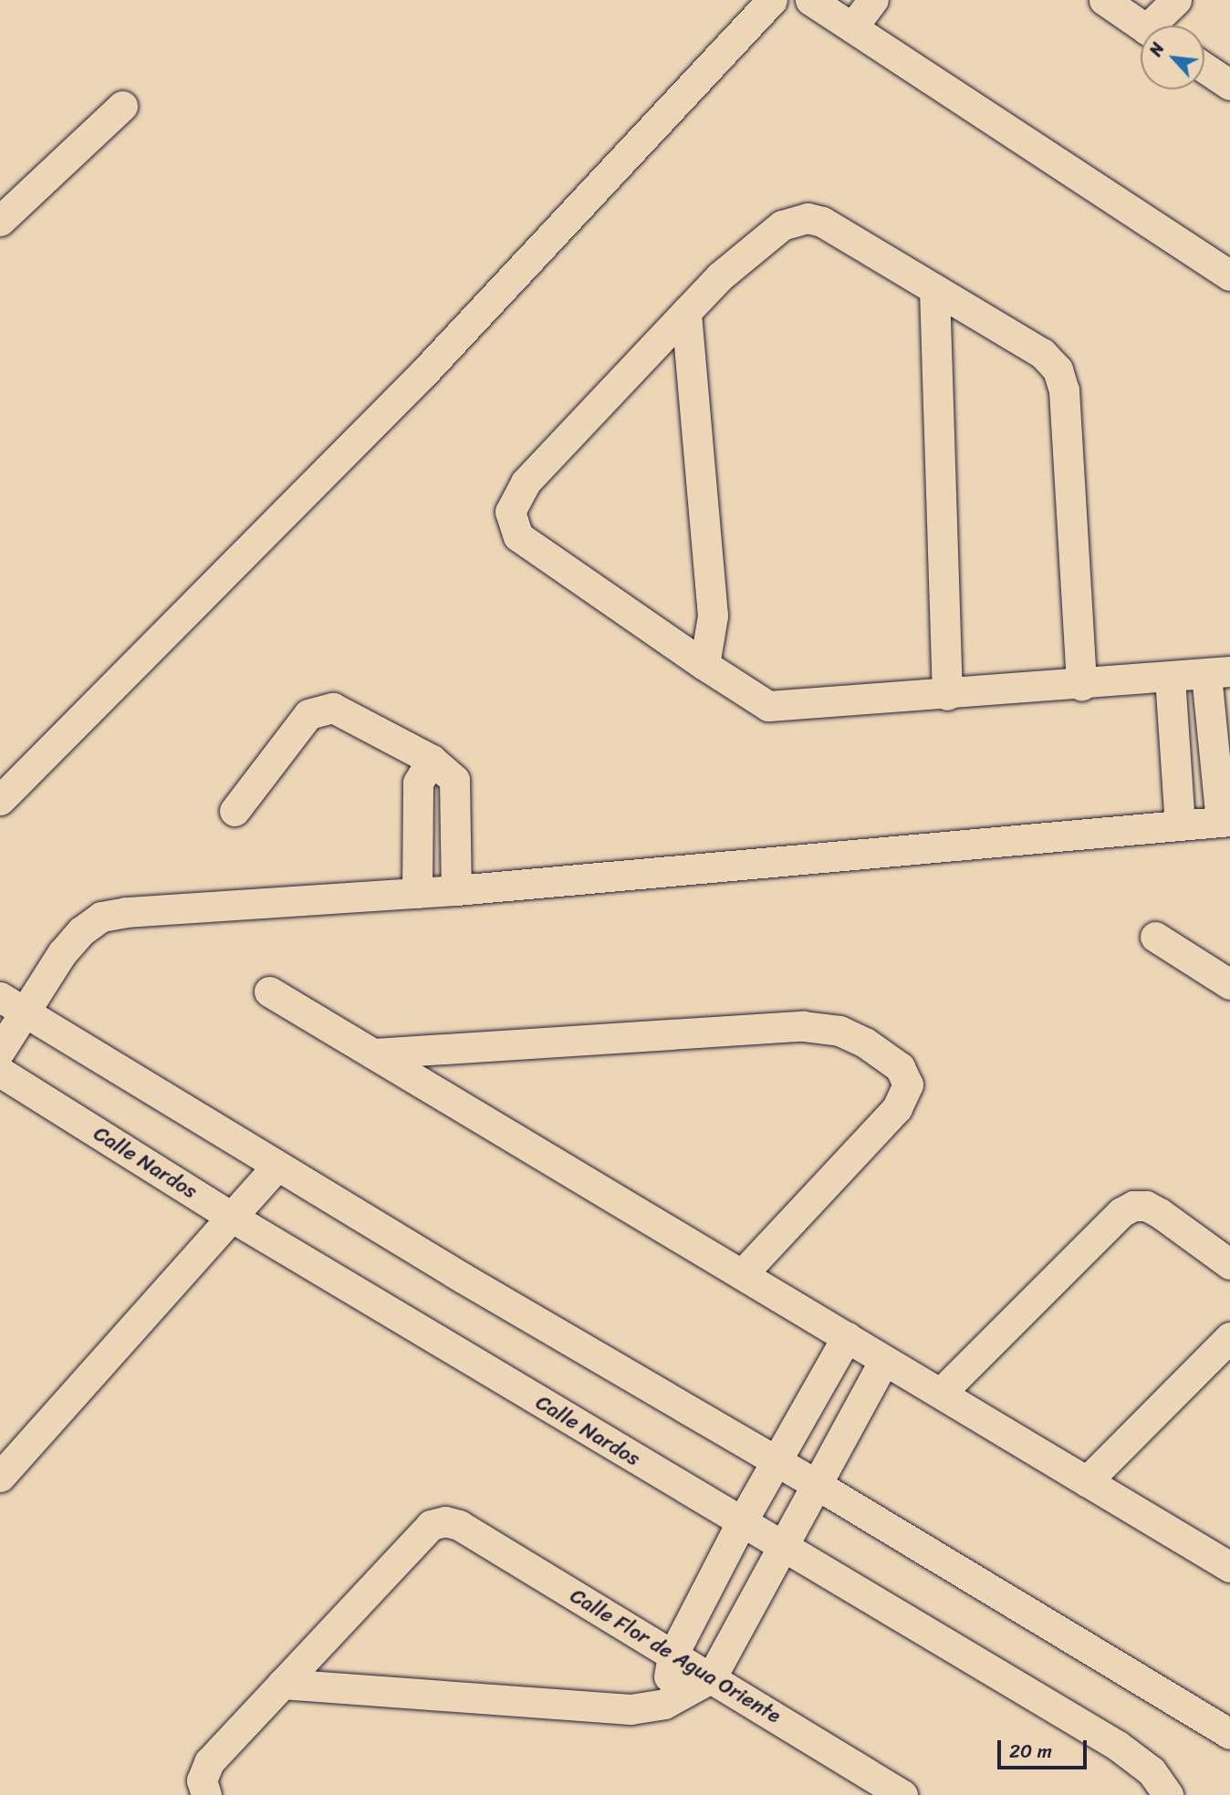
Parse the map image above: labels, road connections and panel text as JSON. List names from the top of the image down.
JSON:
{
  "streets": {
    "street": ["Calle Nardos", "Calle Flor de Agua Oriente"]
  },
  "scale_bar": "20 m",
  "north": "top left"
}
